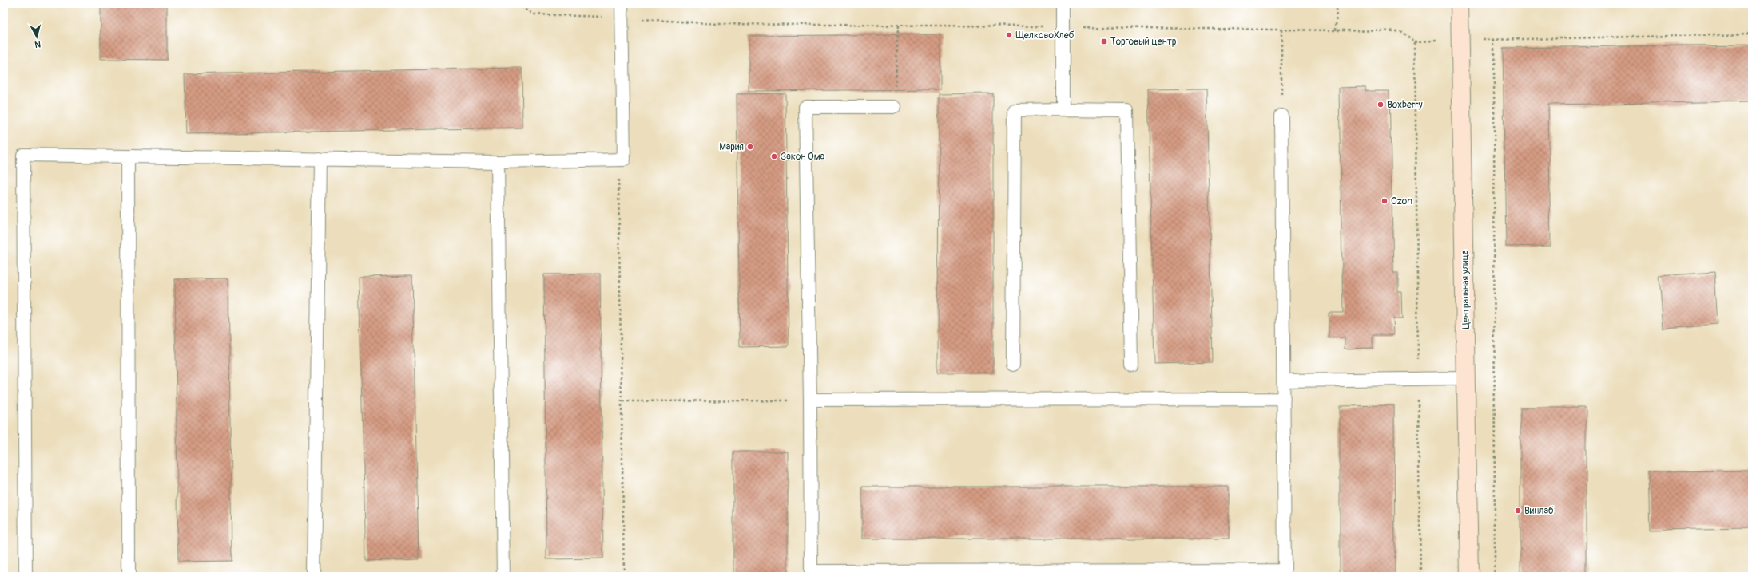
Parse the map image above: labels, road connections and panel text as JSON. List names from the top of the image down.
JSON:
{
  "streets": {
    "street": ["Центральная улица"]
  },
  "places": {
    "other": [
      "ЩелковоХлеб",
      "Boxberry",
      "Мария",
      "Закон Ома",
      "Ozon",
      "Винлаб"
    ],
    "transit": ["Торговый центр"]
  },
  "north": "bottom"
}
